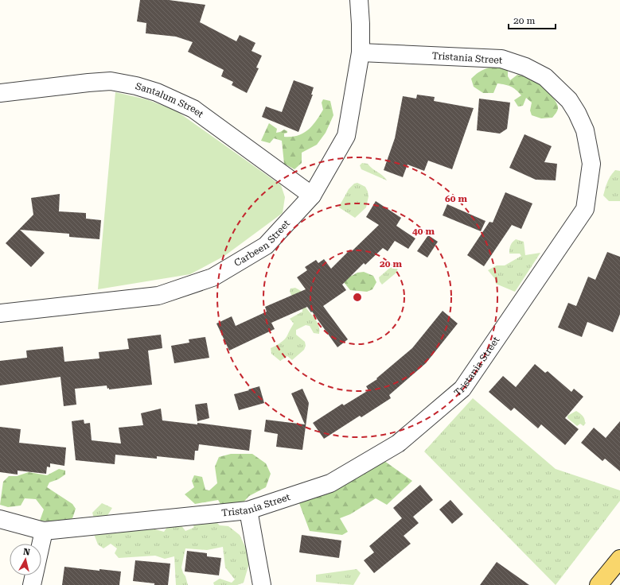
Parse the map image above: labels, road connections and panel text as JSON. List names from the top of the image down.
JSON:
{
  "streets": {
    "street": ["Tristania Street", "Santalum Street", "Carbeen Street"]
  },
  "crossings": [
    ["Tristania Street", "Carbeen Street"],
    ["Santalum Street", "Carbeen Street"]
  ],
  "scale_bar": "20 m",
  "north": "top",
  "rings": ["60 m", "40 m", "20 m"]
}
